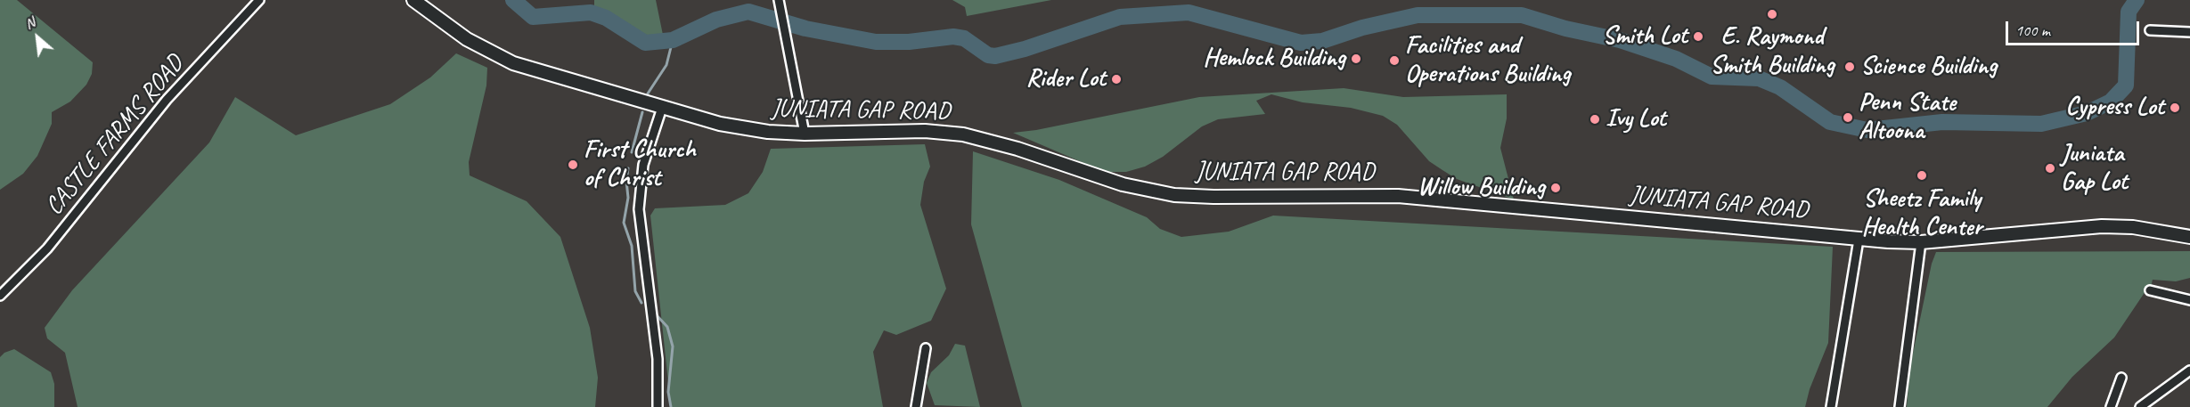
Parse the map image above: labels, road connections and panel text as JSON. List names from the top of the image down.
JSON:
{
  "streets": {
    "main road": ["JUNIATA GAP ROAD"],
    "street": ["CASTLE FARMS ROAD"]
  },
  "places": [
    "E. Raymond Smith Building",
    "Smith Lot",
    "Hemlock Building",
    "Facilities and Operations Building",
    "Science Building",
    "Rider Lot",
    "Cypress Lot",
    "Penn State Altoona",
    "Ivy Lot",
    "First Church of Christ",
    "Juniata Gap Lot",
    "Sheetz Family Health Center",
    "Willow Building"
  ],
  "scale_bar": "100 m",
  "north": "top left"
}
